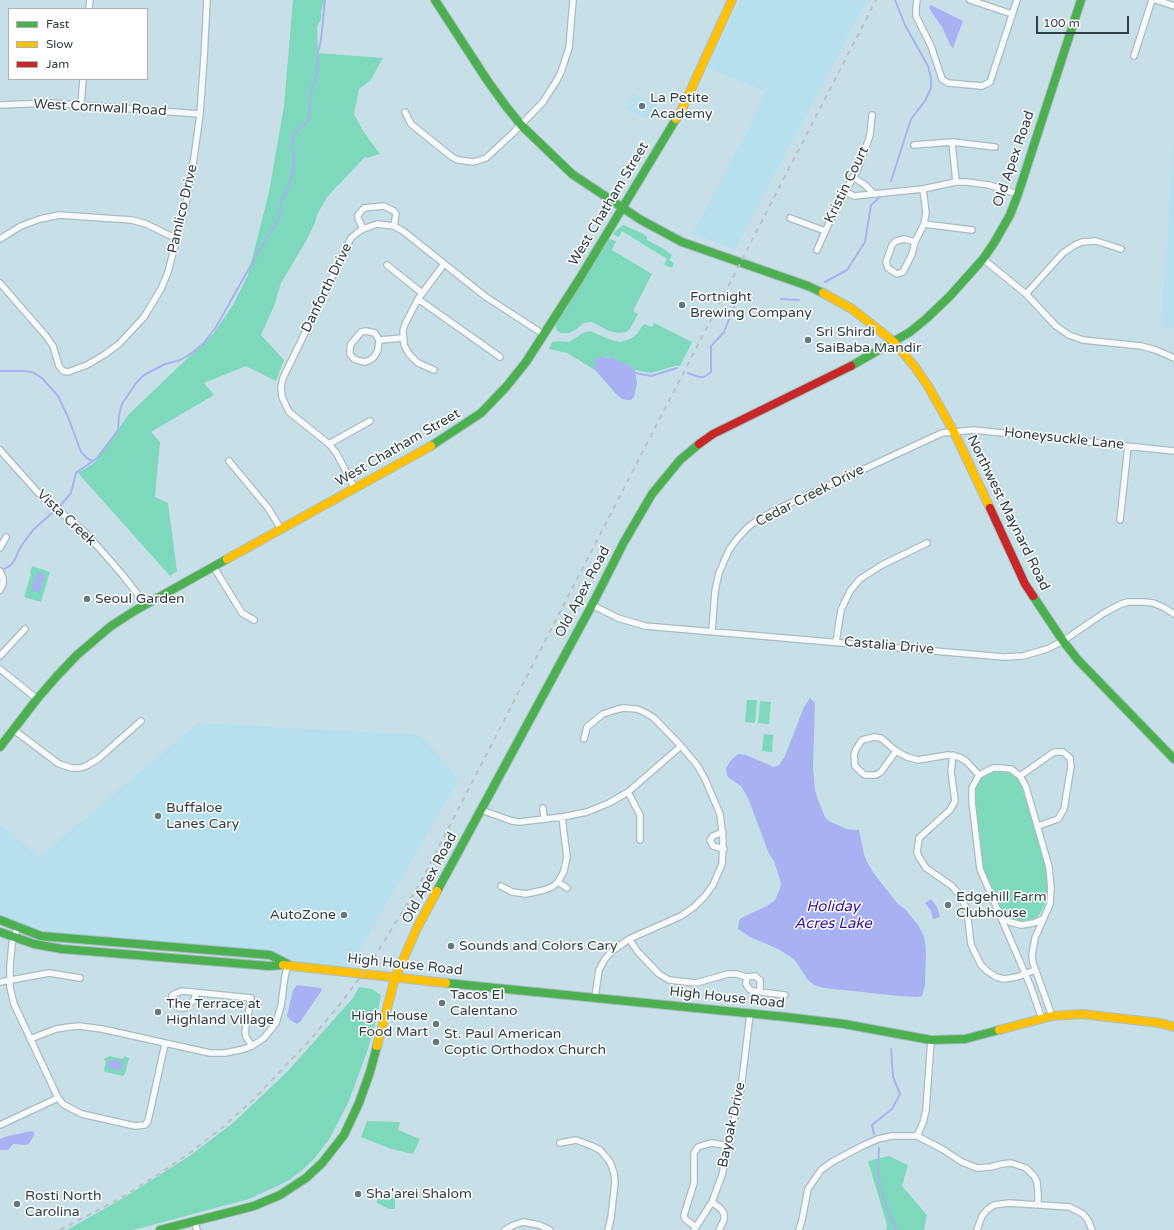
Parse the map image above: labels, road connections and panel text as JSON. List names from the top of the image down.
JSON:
{
  "streets": {
    "main road": [
      "Old Apex Road",
      "West Chatham Street",
      "Northwest Maynard Road",
      "High House Road"
    ],
    "street": [
      "West Cornwall Road",
      "Kristin Court",
      "Pamlico Drive",
      "Danforth Drive",
      "Honeysuckle Lane",
      "Cedar Creek Drive",
      "Vista Creek",
      "Castalia Drive",
      "Bayoak Drive"
    ]
  },
  "crossings": [
    ["West Cornwall Road", "Pamlico Drive"],
    ["Old Apex Road", "Northwest Maynard Road"],
    ["Old Apex Road", "Castalia Drive"],
    ["Old Apex Road", "High House Road"],
    ["West Chatham Street", "Danforth Drive"],
    ["West Chatham Street", "Northwest Maynard Road"],
    ["West Chatham Street", "Vista Creek"],
    ["Honeysuckle Lane", "Cedar Creek Drive"],
    ["Honeysuckle Lane", "Northwest Maynard Road"],
    ["Cedar Creek Drive", "Northwest Maynard Road"],
    ["Cedar Creek Drive", "Castalia Drive"],
    ["Northwest Maynard Road", "Castalia Drive"],
    ["High House Road", "Bayoak Drive"]
  ],
  "water": ["Holiday Acres Lake"],
  "places": [
    "La Petite Academy",
    "Fortnight Brewing Company",
    "Sri Shirdi SaiBaba Mandir",
    "Seoul Garden",
    "Buffaloe Lanes Cary",
    "Edgehill Farm Clubhouse",
    "AutoZone",
    "Sounds and Colors Cary",
    "Tacos El Calentano",
    "The Terrace at Highland Village",
    "High House Food Mart",
    "St. Paul American Coptic Orthodox Church",
    "Sha'arei Shalom",
    "Rosti North Carolina"
  ],
  "legend": ["Fast", "Slow", "Jam"],
  "scale_bar": "100 m"
}
